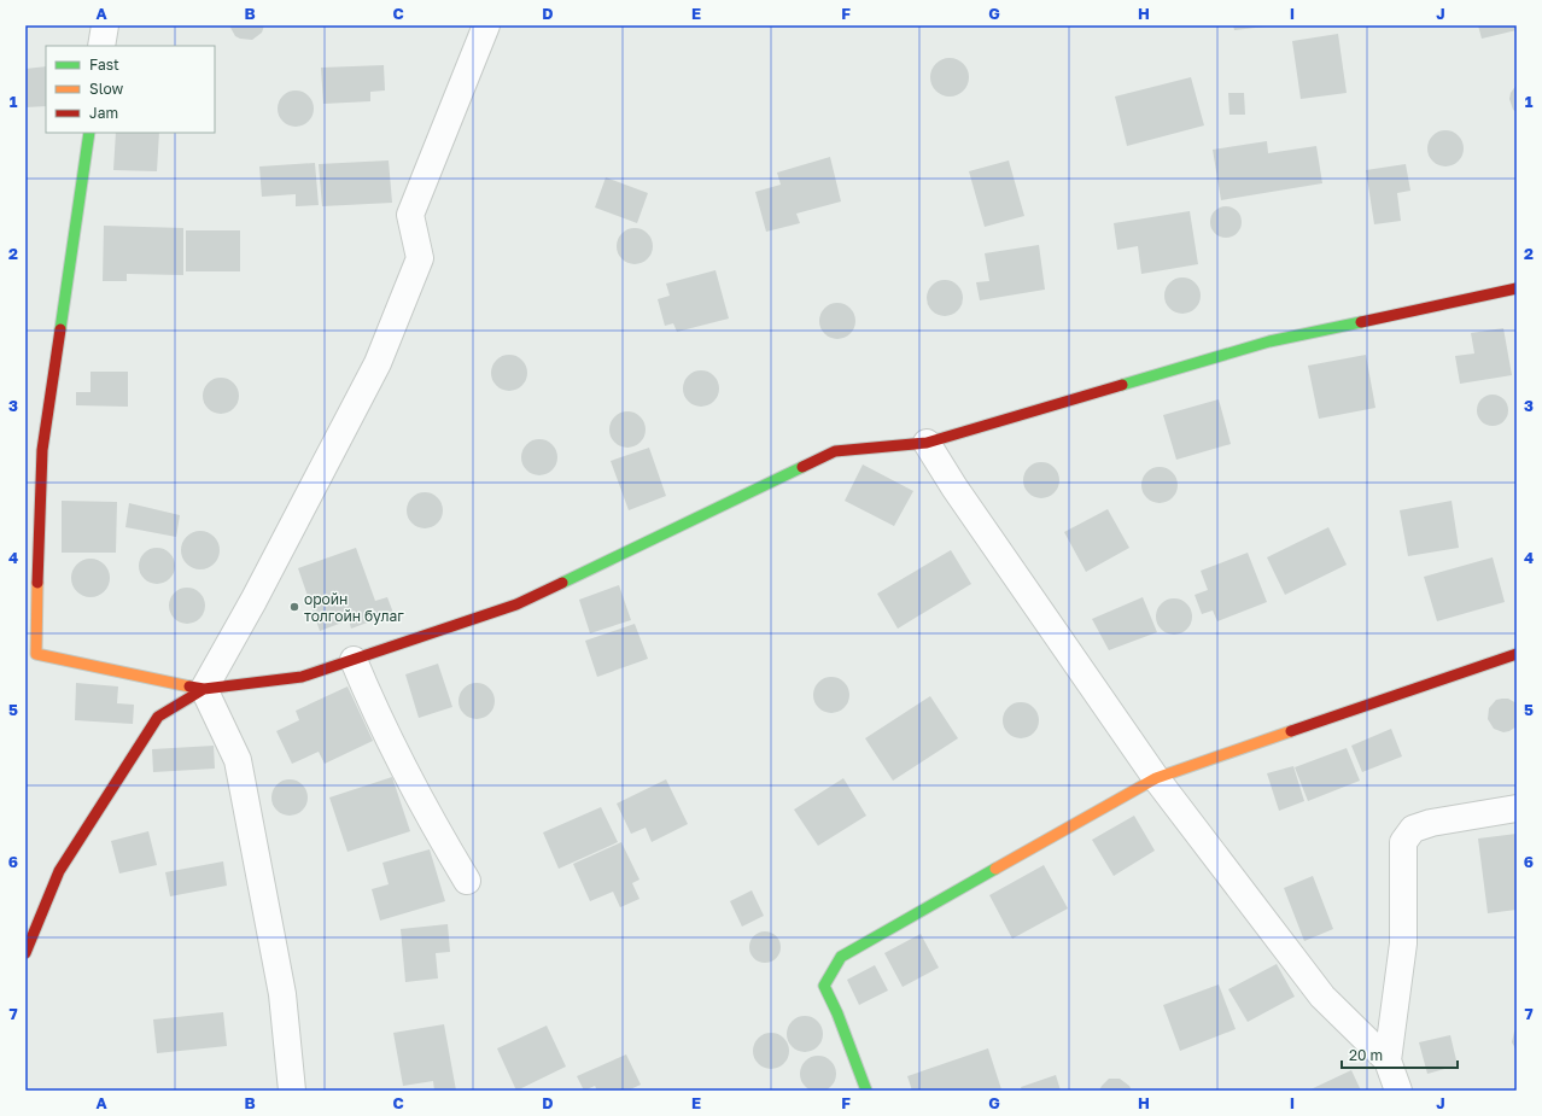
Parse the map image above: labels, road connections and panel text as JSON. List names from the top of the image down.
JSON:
{
  "places": ["оройн толгойн булаг"],
  "legend": ["Fast", "Slow", "Jam"],
  "scale_bar": "20 m",
  "grid": {
    "columns": [
      "A",
      "B",
      "C",
      "D",
      "E",
      "F",
      "G",
      "H",
      "I",
      "J"
    ],
    "rows": [
      "1",
      "2",
      "3",
      "4",
      "5",
      "6",
      "7"
    ]
  }
}
